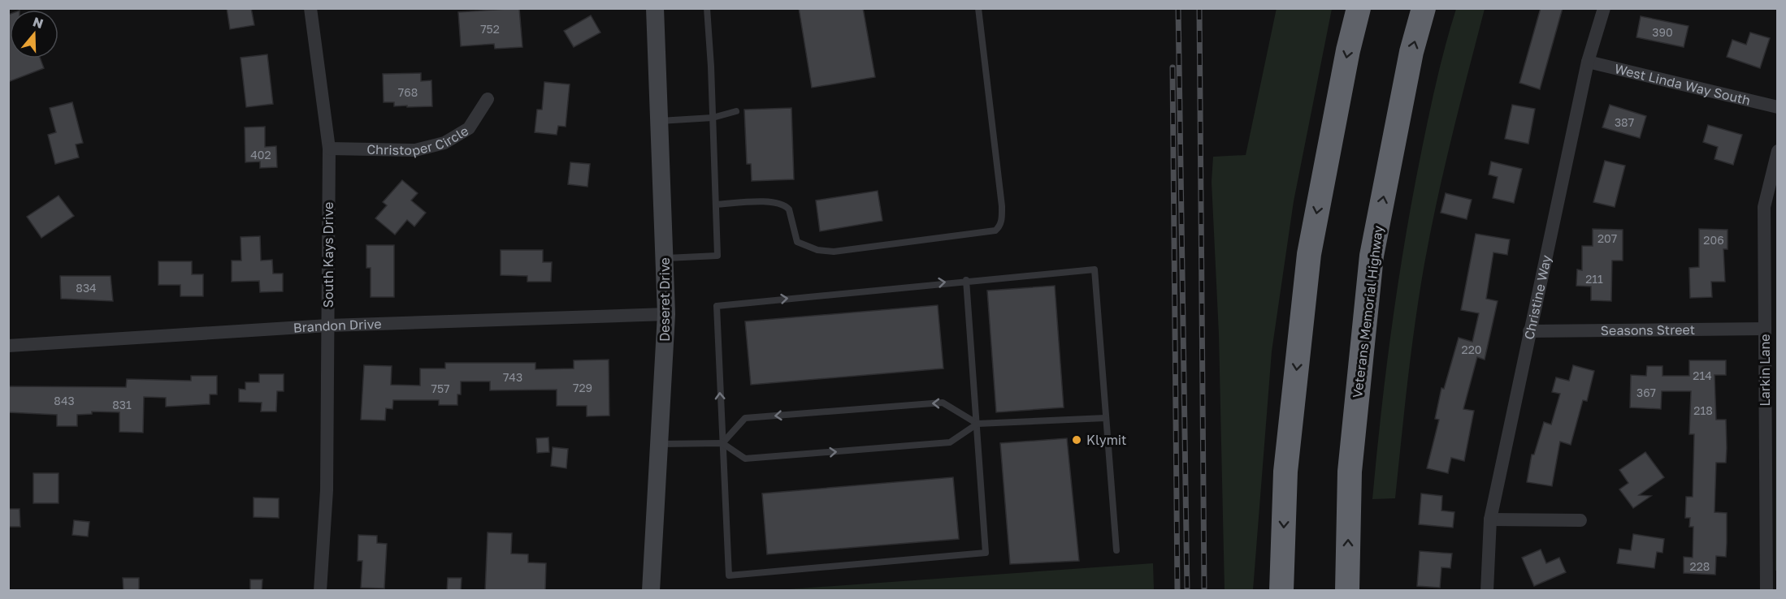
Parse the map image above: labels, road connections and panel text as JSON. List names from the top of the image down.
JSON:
{
  "streets": {
    "highway": ["Veterans Memorial Highway"],
    "street": [
      "West Linda Way South",
      "Christoper Circle",
      "South Kays Drive",
      "Christine Way",
      "Deseret Drive",
      "Brandon Drive",
      "Seasons Street",
      "Larkin Lane"
    ]
  },
  "crossings": [
    ["West Linda Way South", "Christine Way"],
    ["Christoper Circle", "South Kays Drive"],
    ["South Kays Drive", "Brandon Drive"],
    ["Christine Way", "Seasons Street"],
    ["Deseret Drive", "Brandon Drive"],
    ["Seasons Street", "Larkin Lane"]
  ],
  "places": ["Klymit"],
  "house_numbers": [
    "752",
    "390",
    "768",
    "387",
    "402",
    "207",
    "206",
    "211",
    "834",
    "220",
    "214",
    "743",
    "729",
    "757",
    "367",
    "843",
    "831",
    "218",
    "228"
  ],
  "north": "top"
}
